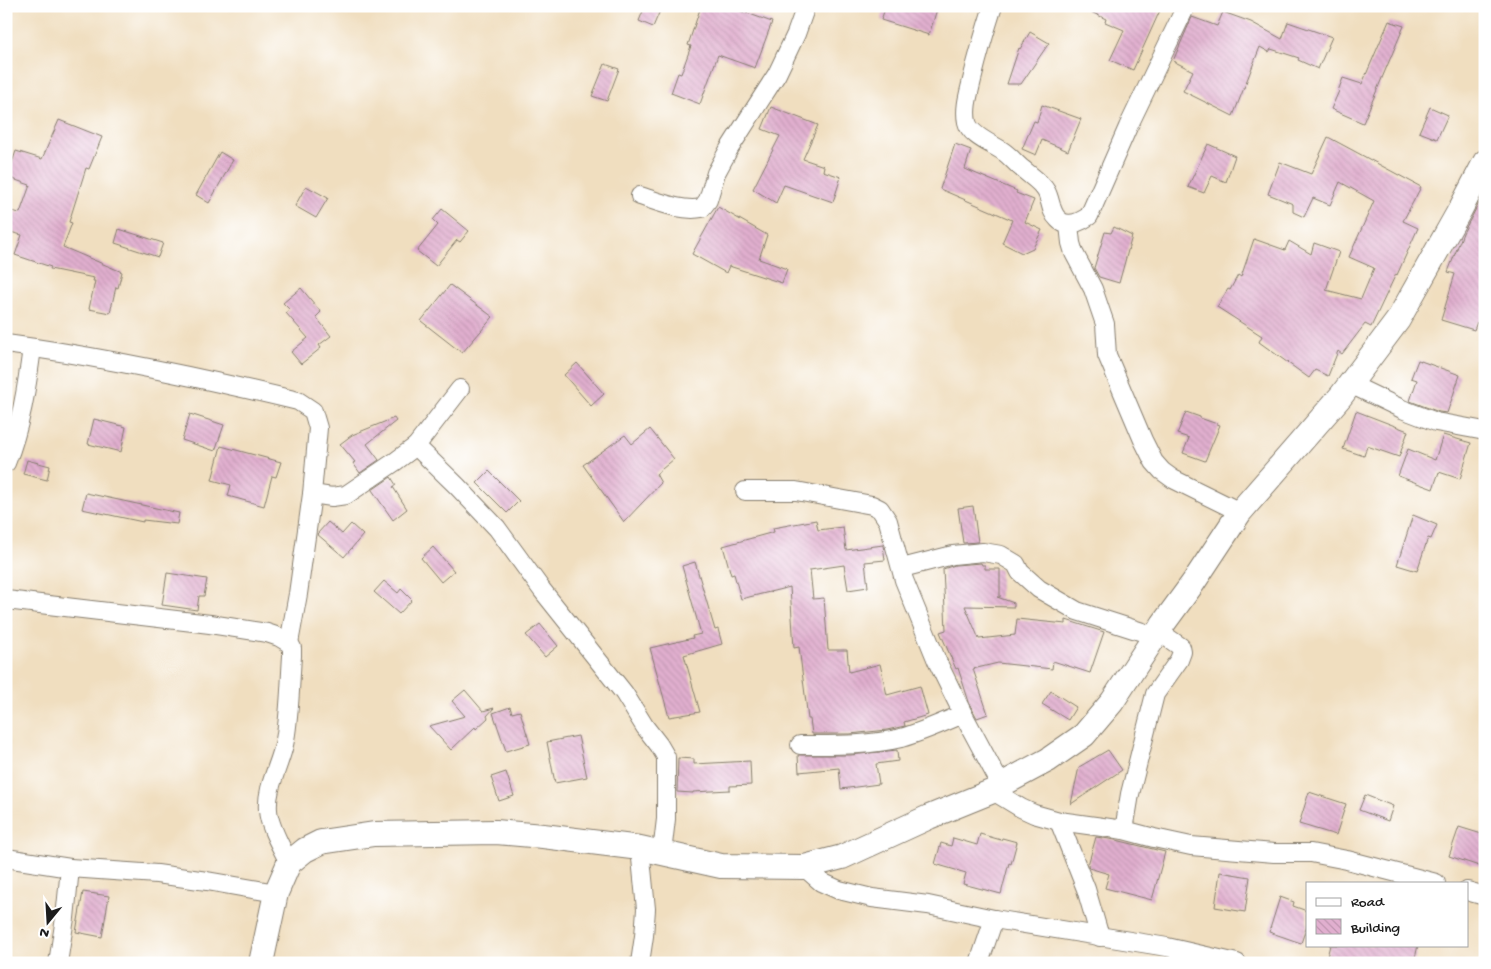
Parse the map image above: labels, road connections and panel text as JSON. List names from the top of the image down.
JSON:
{
  "legend": ["Road", "Building"],
  "north": "bottom"
}
